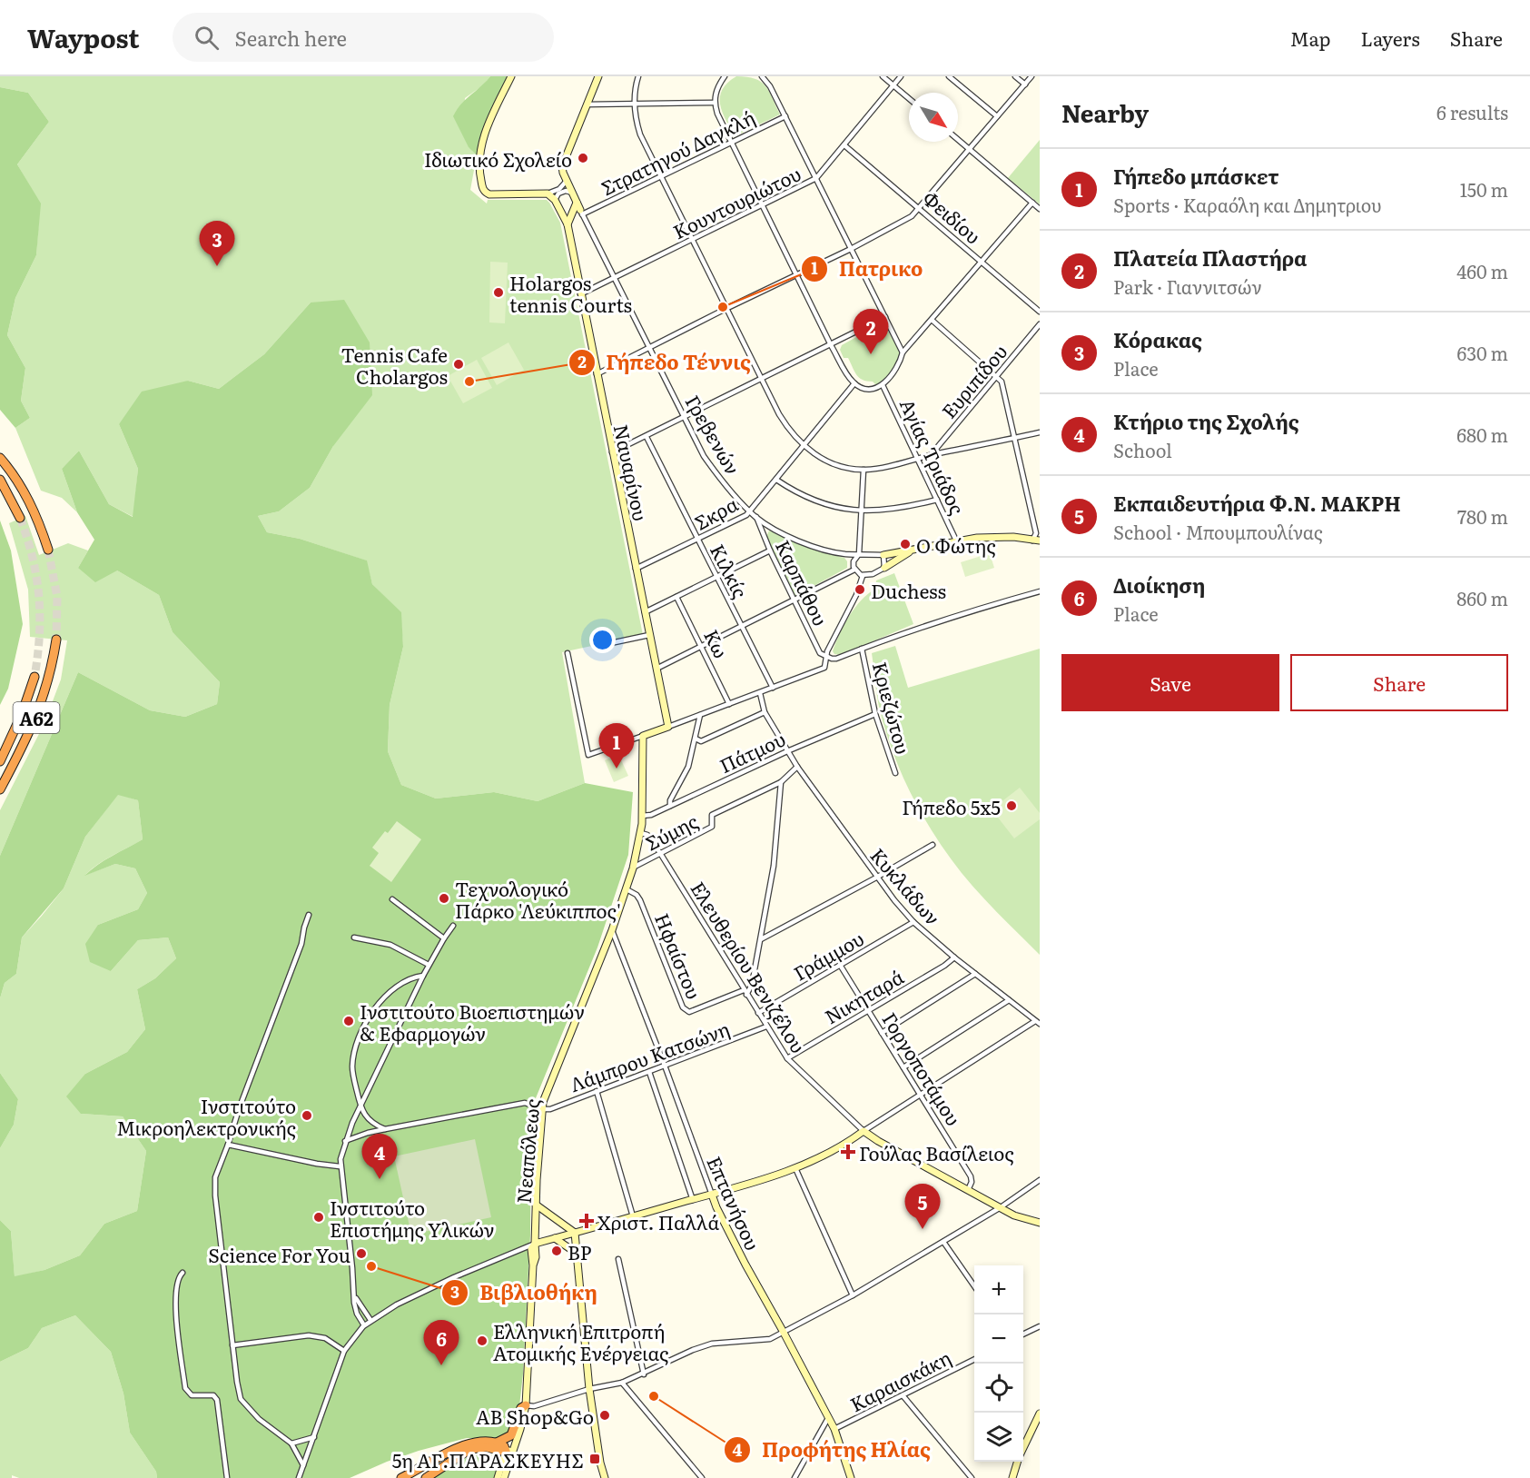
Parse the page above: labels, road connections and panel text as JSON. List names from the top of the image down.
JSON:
{
  "streets": {
    "highway": ["Α62"],
    "street": [
      "Στρατηγού Δαγκλή",
      "Κουντουριώτου",
      "Φειδίου",
      "Ευριπίδου",
      "Γρεβενών",
      "Αγίας Τριάδος",
      "Ναυαρίνου",
      "Σκρα",
      "Κιλκίς",
      "Καρπάθου",
      "Κω",
      "Κριεζώτου",
      "Πάτμου",
      "Σύμης",
      "Κυκλάδων",
      "Γράμμου",
      "Ηφαίστου",
      "Ελευθερίου Βενιζέλου",
      "Νικηταρά",
      "Λάμπρου Κατσώνη",
      "Γοργοποτάμου",
      "Νεαπόλεως",
      "Επτανήσου",
      "Καραισκάκη"
    ]
  },
  "crossings": [
    ["Στρατηγού Δαγκλή", "Γρεβενών"],
    ["Κουντουριώτου", "Φειδίου"],
    ["Κουντουριώτου", "Γρεβενών"],
    ["Κουντουριώτου", "Ναυαρίνου"],
    ["Γρεβενών", "Σκρα"],
    ["Γρεβενών", "Καρπάθου"],
    ["Ναυαρίνου", "Σκρα"],
    ["Σκρα", "Κιλκίς"],
    ["Κριεζώτου", "Πάτμου"],
    ["Πάτμου", "Κυκλάδων"],
    ["Πάτμου", "Νεαπόλεως"],
    ["Σύμης", "Κυκλάδων"],
    ["Σύμης", "Ελευθερίου Βενιζέλου"],
    ["Σύμης", "Νεαπόλεως"],
    ["Κυκλάδων", "Γράμμου"],
    ["Κυκλάδων", "Νικηταρά"],
    ["Γράμμου", "Ελευθερίου Βενιζέλου"],
    ["Γράμμου", "Γοργοποτάμου"],
    ["Ηφαίστου", "Ελευθερίου Βενιζέλου"],
    ["Ηφαίστου", "Νεαπόλεως"],
    ["Ελευθερίου Βενιζέλου", "Νικηταρά"],
    ["Ελευθερίου Βενιζέλου", "Λάμπρου Κατσώνη"],
    ["Ελευθερίου Βενιζέλου", "Γοργοποτάμου"],
    ["Ελευθερίου Βενιζέλου", "Νεαπόλεως"],
    ["Νικηταρά", "Γοργοποτάμου"],
    ["Λάμπρου Κατσώνη", "Νεαπόλεως"],
    ["Λάμπρου Κατσώνη", "Επτανήσου"],
    ["Νεαπόλεως", "Επτανήσου"],
    ["Επτανήσου", "Καραισκάκη"]
  ],
  "places": {
    "other": [
      "Ιδιωτικό Σχολείο",
      "Holargos tennis Courts",
      "Πατρικο",
      "Tennis Cafe Cholargos",
      "Γήπεδο Τέννις",
      "Ο Φώτης",
      "Duchess",
      "Γήπεδο 5x5",
      "Τεχνολογικό Πάρκο 'Λεύκιππος'",
      "Ινστιτούτο Βιοεπιστημών & Εφαρμογών",
      "Ινστιτούτο Μικροηλεκτρονικής",
      "Ινστιτούτο Επιστήμης Υλικών",
      "BP",
      "Science For You",
      "Βιβλιοθήκη",
      "Ελληνική Επιτροπή Ατομικής Ενέργειας",
      "Προφήτης Ηλίας",
      "ΑΒ Shop&Go"
    ],
    "health": ["Γούλας Βασίλειος", "Χριστ. Παλλά"],
    "transit": ["5η ΑΓ.ΠΑΡΑΣΚΕΥΗΣ"]
  },
  "north": "bottom right",
  "page": {
    "header": "Waypost",
    "search": "Search here",
    "nav": ["Map", "Layers", "Share"],
    "heading": ["Nearby", "6 results"],
    "list": [
      {
        "mark": "1",
        "name": "Γήπεδο μπάσκετ",
        "note": "Sports · Καραόλη και Δημητριου",
        "value": "150 m"
      },
      {
        "mark": "2",
        "name": "Πλατεία Πλαστήρα",
        "note": "Park · Γιαννιτσών",
        "value": "460 m"
      },
      {
        "mark": "3",
        "name": "Κόρακας",
        "note": "Place",
        "value": "630 m"
      },
      {
        "mark": "4",
        "name": "Κτήριο της Σχολής",
        "note": "School",
        "value": "680 m"
      },
      {
        "mark": "5",
        "name": "Εκπαιδευτήρια Φ.Ν. ΜΑΚΡΗ",
        "note": "School · Μπουμπουλίνας",
        "value": "780 m"
      },
      {
        "mark": "6",
        "name": "Διοίκηση",
        "note": "Place",
        "value": "860 m"
      }
    ],
    "pins": [
      "3",
      "2",
      "1",
      "4",
      "5",
      "6"
    ],
    "buttons": ["Save", "Share"],
    "map_buttons": ["+", "−"]
  }
}
